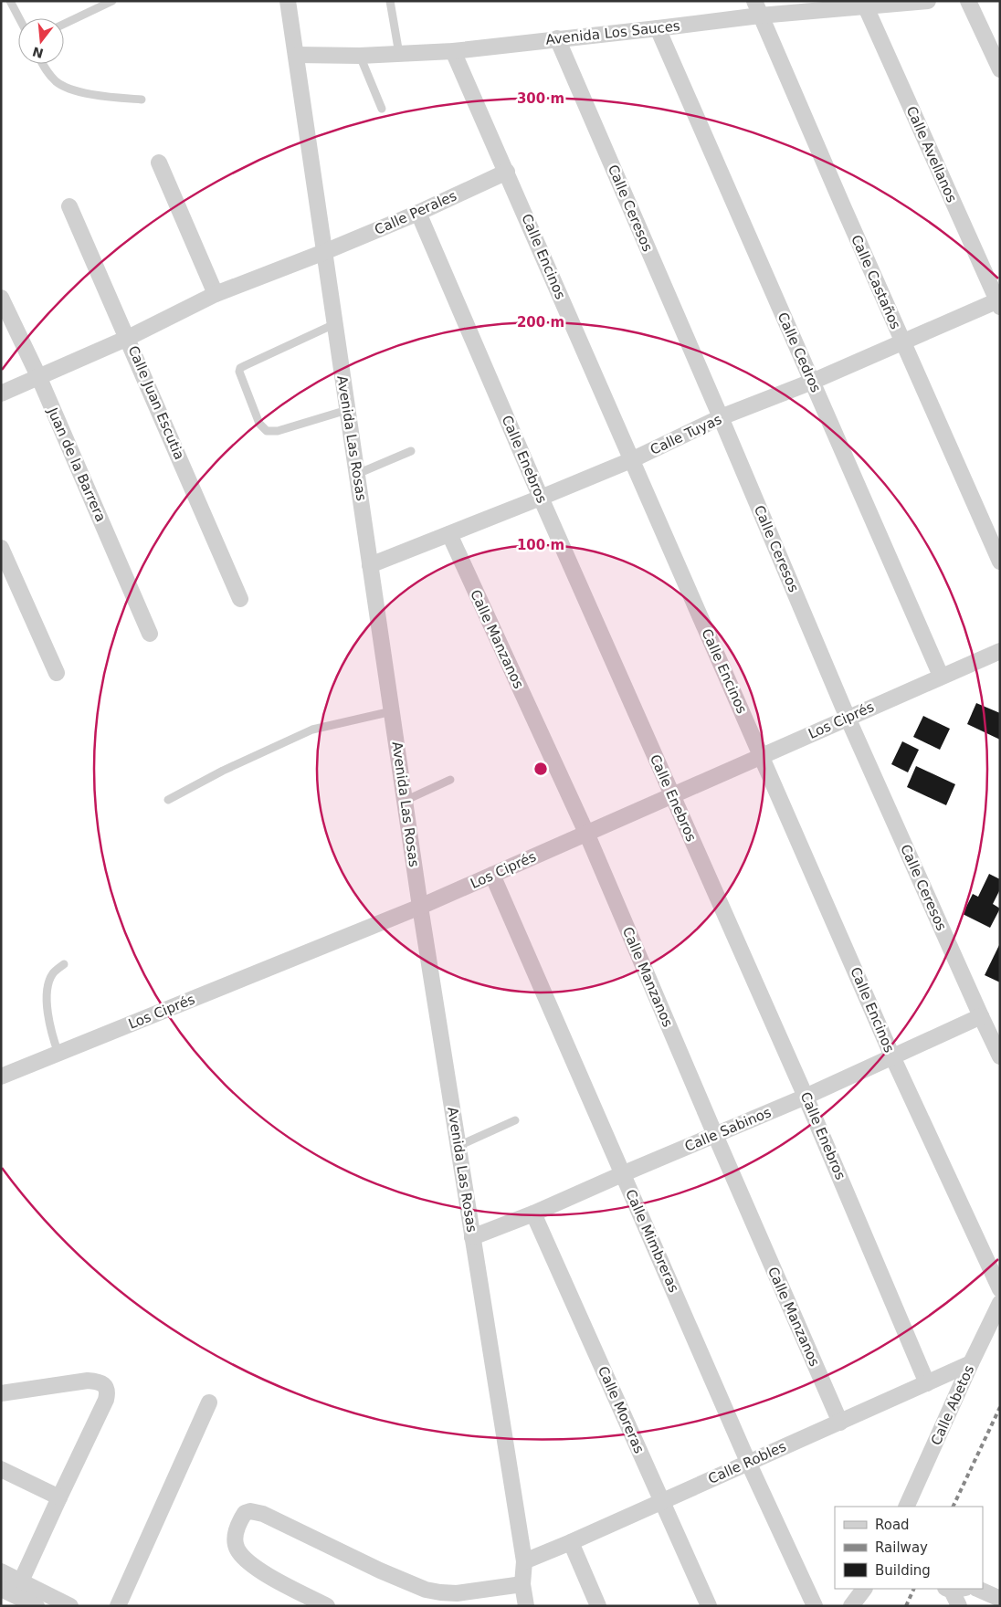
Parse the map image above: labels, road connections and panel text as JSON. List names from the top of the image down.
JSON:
{
  "streets": {
    "street": [
      "Avenida Los Sauces",
      "Calle Avellanos",
      "Calle Ceresos",
      "Calle Perales",
      "Calle Encinos",
      "Calle Castaños",
      "Calle Cedros",
      "Calle Juan Escutia",
      "Calle Tuyas",
      "Avenida Las Rosas",
      "Calle Enebros",
      "Juan de la Barrera",
      "Calle Manzanos",
      "Los Ciprés",
      "Calle Sabinos",
      "Calle Mimbreras",
      "Calle Abetos",
      "Calle Moreras",
      "Calle Robles"
    ]
  },
  "crossings": [
    ["Avenida Los Sauces", "Calle Avellanos"],
    ["Avenida Los Sauces", "Calle Ceresos"],
    ["Avenida Los Sauces", "Calle Encinos"],
    ["Avenida Los Sauces", "Calle Castaños"],
    ["Avenida Los Sauces", "Calle Cedros"],
    ["Avenida Los Sauces", "Avenida Las Rosas"],
    ["Calle Avellanos", "Calle Tuyas"],
    ["Calle Ceresos", "Calle Tuyas"],
    ["Calle Ceresos", "Los Ciprés"],
    ["Calle Ceresos", "Calle Sabinos"],
    ["Calle Perales", "Calle Encinos"],
    ["Calle Perales", "Calle Juan Escutia"],
    ["Calle Perales", "Avenida Las Rosas"],
    ["Calle Perales", "Calle Enebros"],
    ["Calle Perales", "Juan de la Barrera"],
    ["Calle Encinos", "Calle Tuyas"],
    ["Calle Encinos", "Los Ciprés"],
    ["Calle Encinos", "Calle Sabinos"],
    ["Calle Castaños", "Calle Tuyas"],
    ["Calle Cedros", "Calle Tuyas"],
    ["Calle Cedros", "Los Ciprés"],
    ["Calle Tuyas", "Avenida Las Rosas"],
    ["Calle Tuyas", "Calle Enebros"],
    ["Calle Tuyas", "Calle Manzanos"],
    ["Avenida Las Rosas", "Los Ciprés"],
    ["Avenida Las Rosas", "Calle Sabinos"],
    ["Avenida Las Rosas", "Calle Robles"],
    ["Calle Enebros", "Los Ciprés"],
    ["Calle Enebros", "Calle Sabinos"],
    ["Calle Enebros", "Calle Robles"],
    ["Calle Manzanos", "Los Ciprés"],
    ["Calle Manzanos", "Calle Sabinos"],
    ["Calle Manzanos", "Calle Robles"],
    ["Los Ciprés", "Calle Mimbreras"],
    ["Calle Sabinos", "Calle Mimbreras"],
    ["Calle Sabinos", "Calle Moreras"],
    ["Calle Mimbreras", "Calle Robles"],
    ["Calle Abetos", "Calle Robles"],
    ["Calle Moreras", "Calle Robles"]
  ],
  "legend": ["Road", "Railway", "Building"],
  "north": "bottom",
  "rings": ["300 m", "200 m", "100 m"]
}
